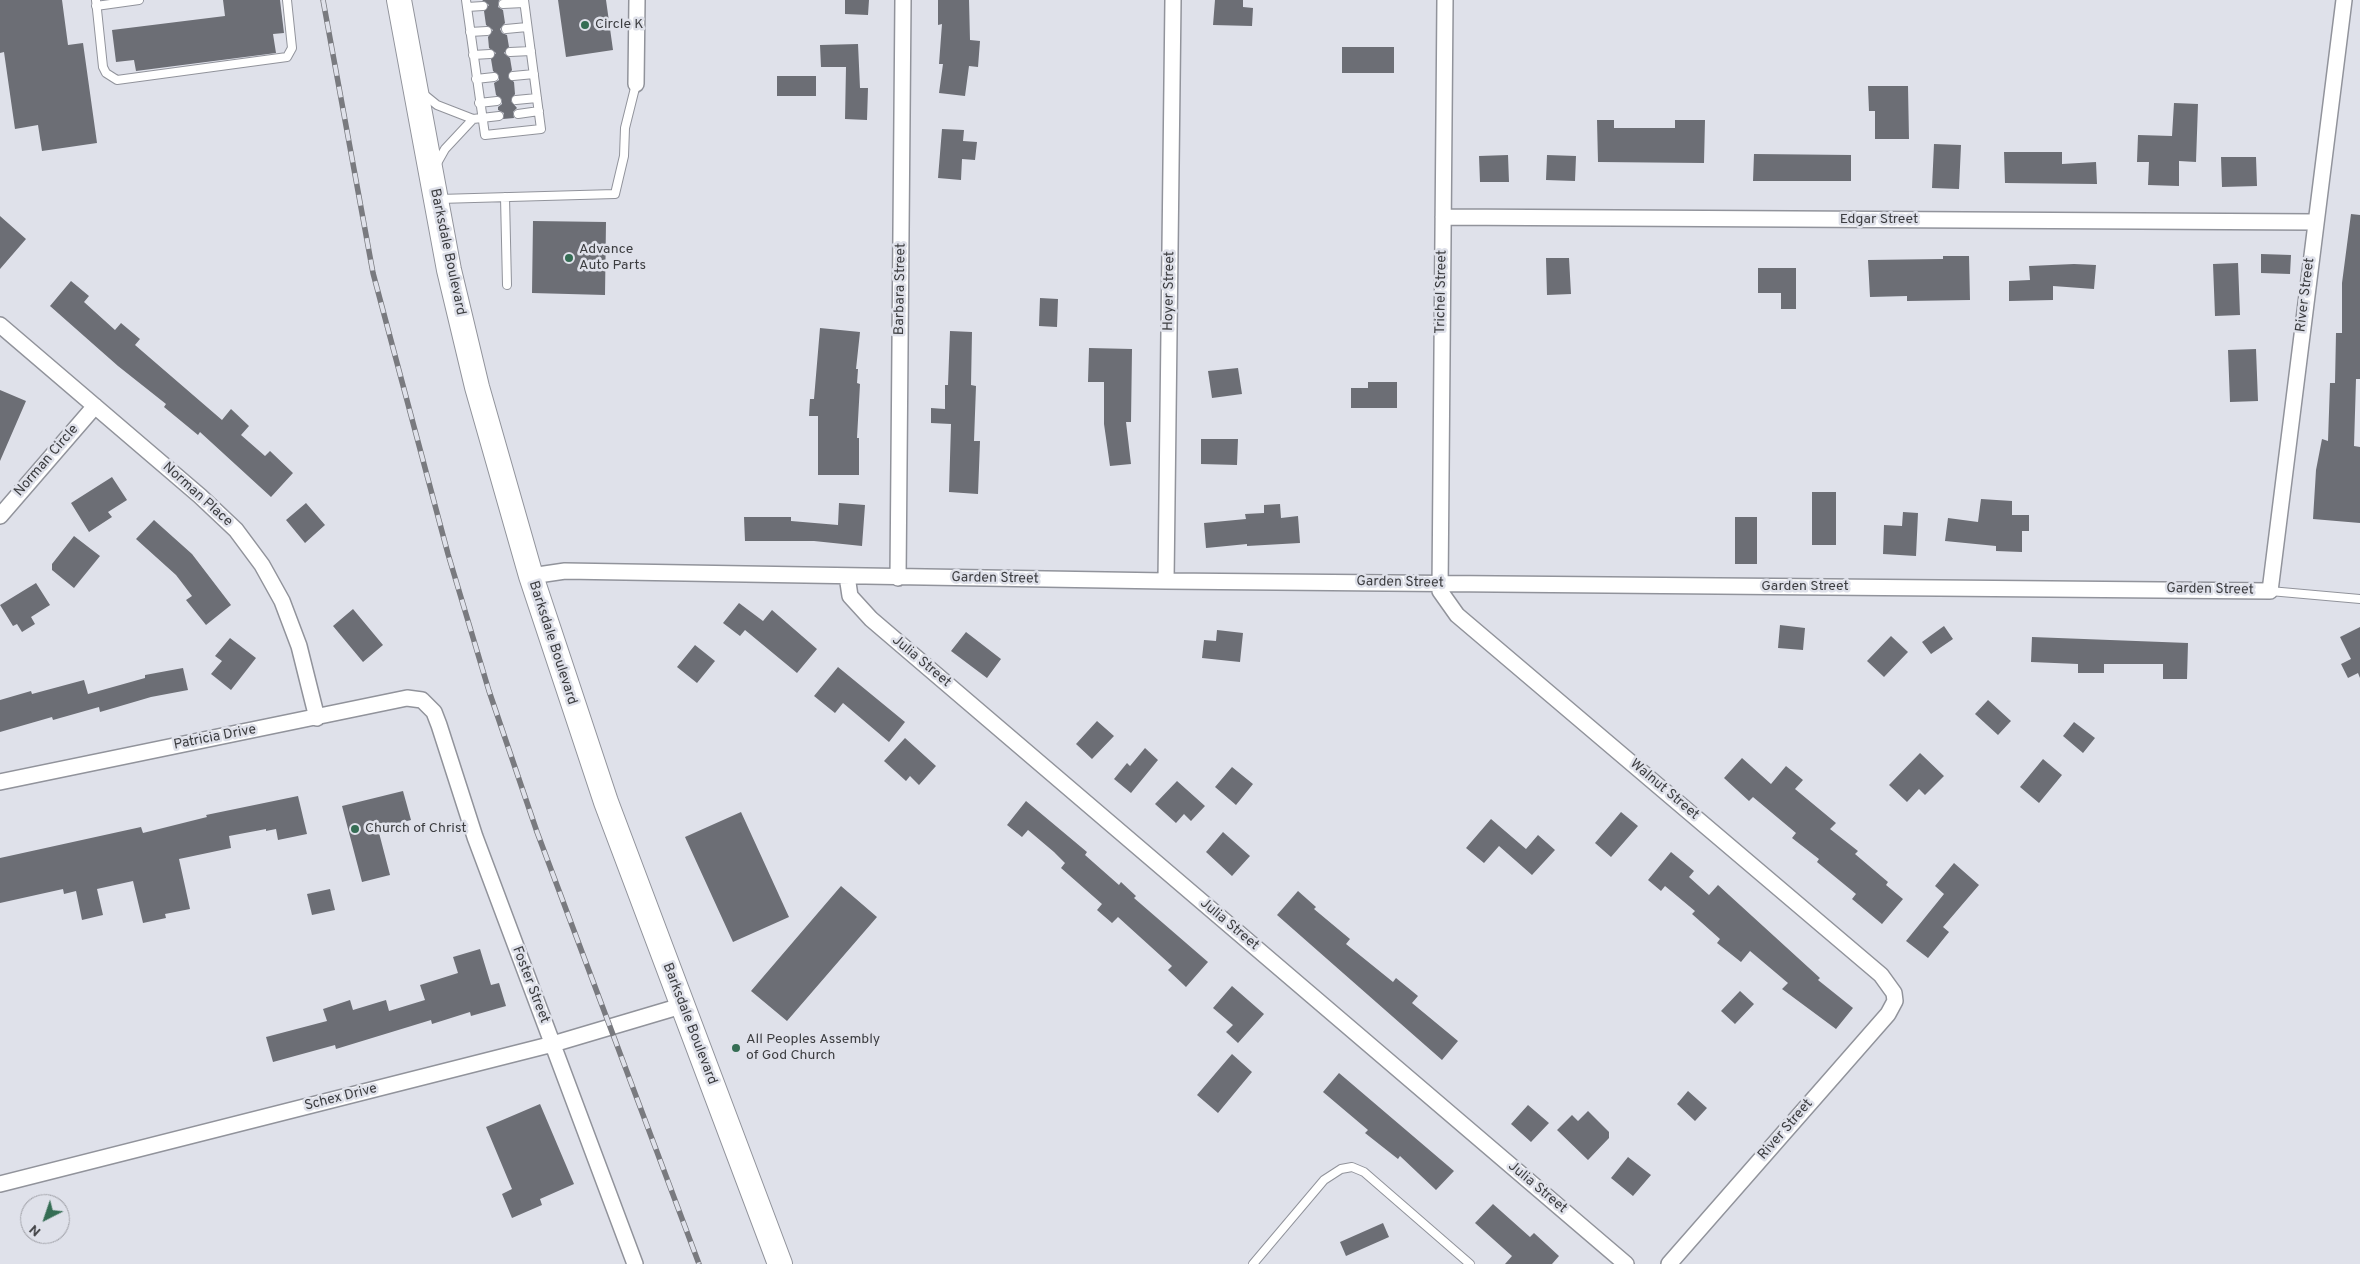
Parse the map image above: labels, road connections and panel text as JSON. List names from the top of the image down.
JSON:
{
  "streets": {
    "main road": ["Barksdale Boulevard"],
    "street": [
      "Edgar Street",
      "Barbara Street",
      "Hoyer Street",
      "Trichel Street",
      "River Street",
      "Norman Circle",
      "Norman Place",
      "Garden Street",
      "Julia Street",
      "Patricia Drive",
      "Walnut Street",
      "Foster Street",
      "Schex Drive"
    ]
  },
  "crossings": [
    ["Edgar Street", "Trichel Street"],
    ["Edgar Street", "River Street"],
    ["Barksdale Boulevard", "Garden Street"],
    ["Barksdale Boulevard", "Schex Drive"],
    ["Barbara Street", "Garden Street"],
    ["Hoyer Street", "Garden Street"],
    ["Trichel Street", "Garden Street"],
    ["Trichel Street", "Walnut Street"],
    ["River Street", "Garden Street"],
    ["River Street", "Walnut Street"],
    ["Norman Circle", "Norman Place"],
    ["Norman Place", "Patricia Drive"],
    ["Garden Street", "Julia Street"],
    ["Garden Street", "Walnut Street"],
    ["Patricia Drive", "Foster Street"],
    ["Foster Street", "Schex Drive"]
  ],
  "places": [
    "Circle K",
    "Advance Auto Parts",
    "Church of Christ",
    "All Peoples Assembly of God Church"
  ],
  "north": "bottom left"
}
